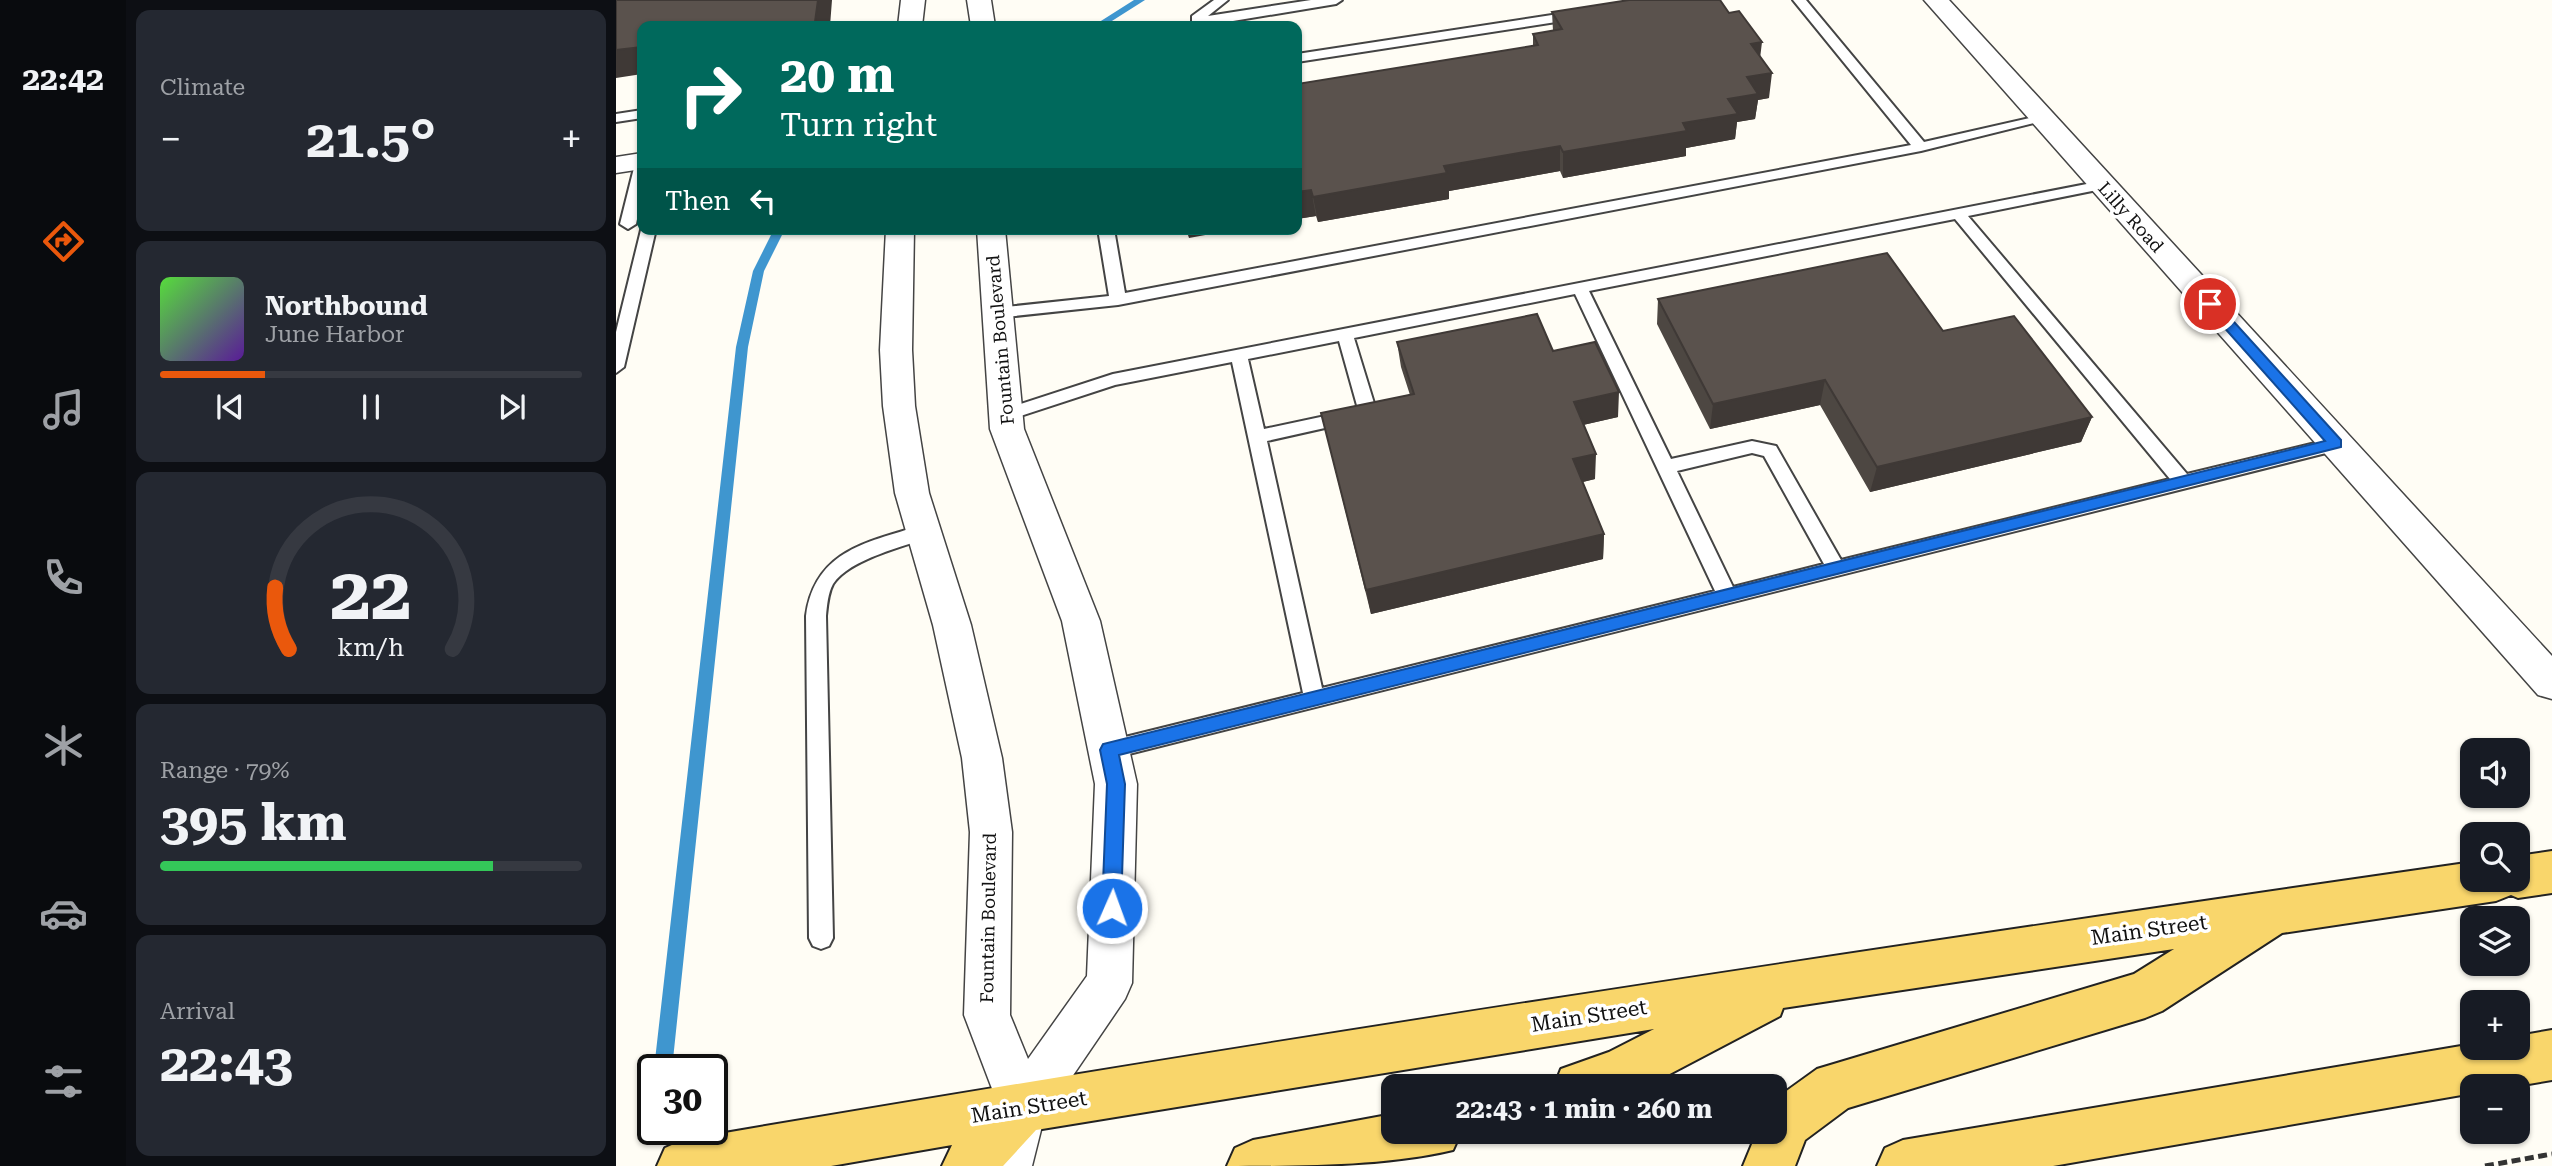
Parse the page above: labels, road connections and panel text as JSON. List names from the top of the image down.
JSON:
{
  "streets": {
    "main road": ["Main Street"],
    "street": ["Lilly Road", "Fountain Boulevard"]
  },
  "crossings": [
    ["Fountain Boulevard", "Main Street"]
  ],
  "page": {
    "tabs": "22:42",
    "tile": [
      "Climate",
      ["Range · 79%", "395 km"],
      ["Arrival", "22:43"]
    ],
    "turn": ["20 m", "Turn right"],
    "heat": ["−", "21.5°", "+"],
    "then": "Then",
    "song": ["Northbound", "June Harbor"],
    "map_buttons": ["+", "−"],
    "limit": "30",
    "trip": "22:43 · 1 min · 260 m",
    "gauge": ["22", "km/h"]
  }
}
